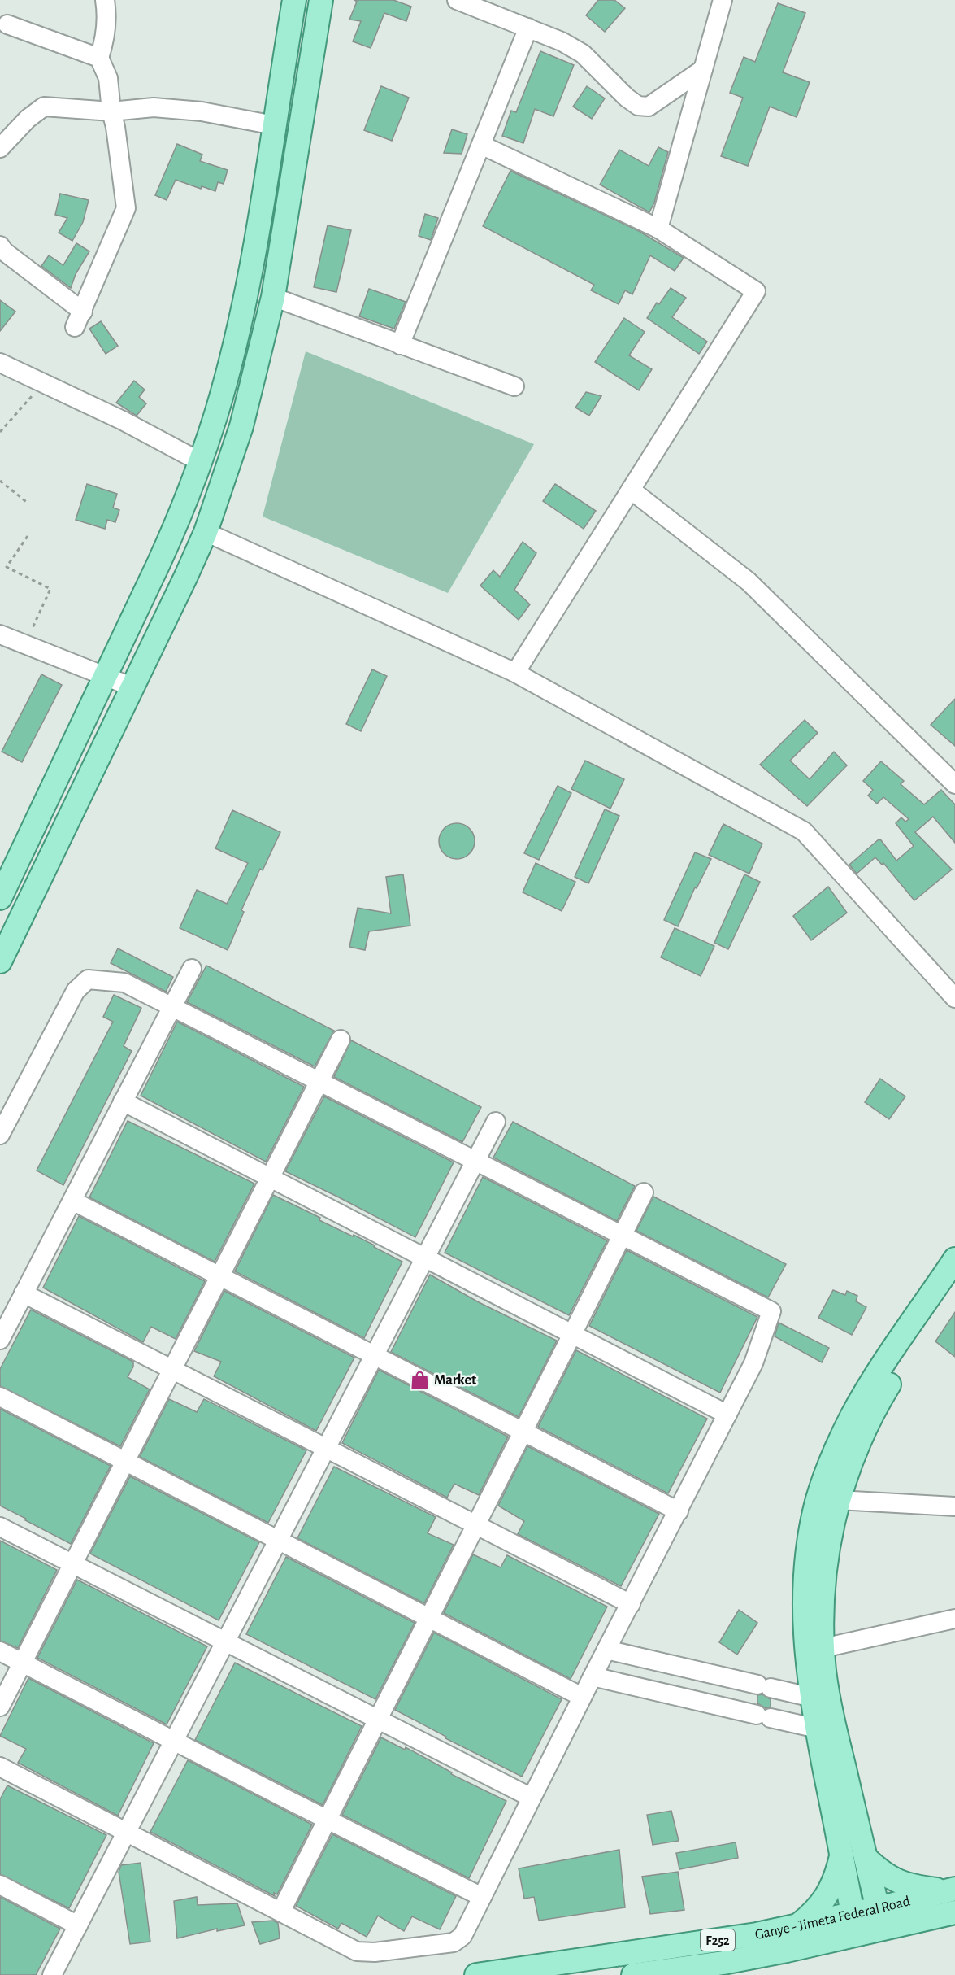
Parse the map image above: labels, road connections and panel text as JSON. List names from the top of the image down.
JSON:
{
  "streets": {
    "main road": ["Ganye - Jimeta Federal Road", "F252"]
  },
  "places": {
    "shop": ["Market"]
  }
}
